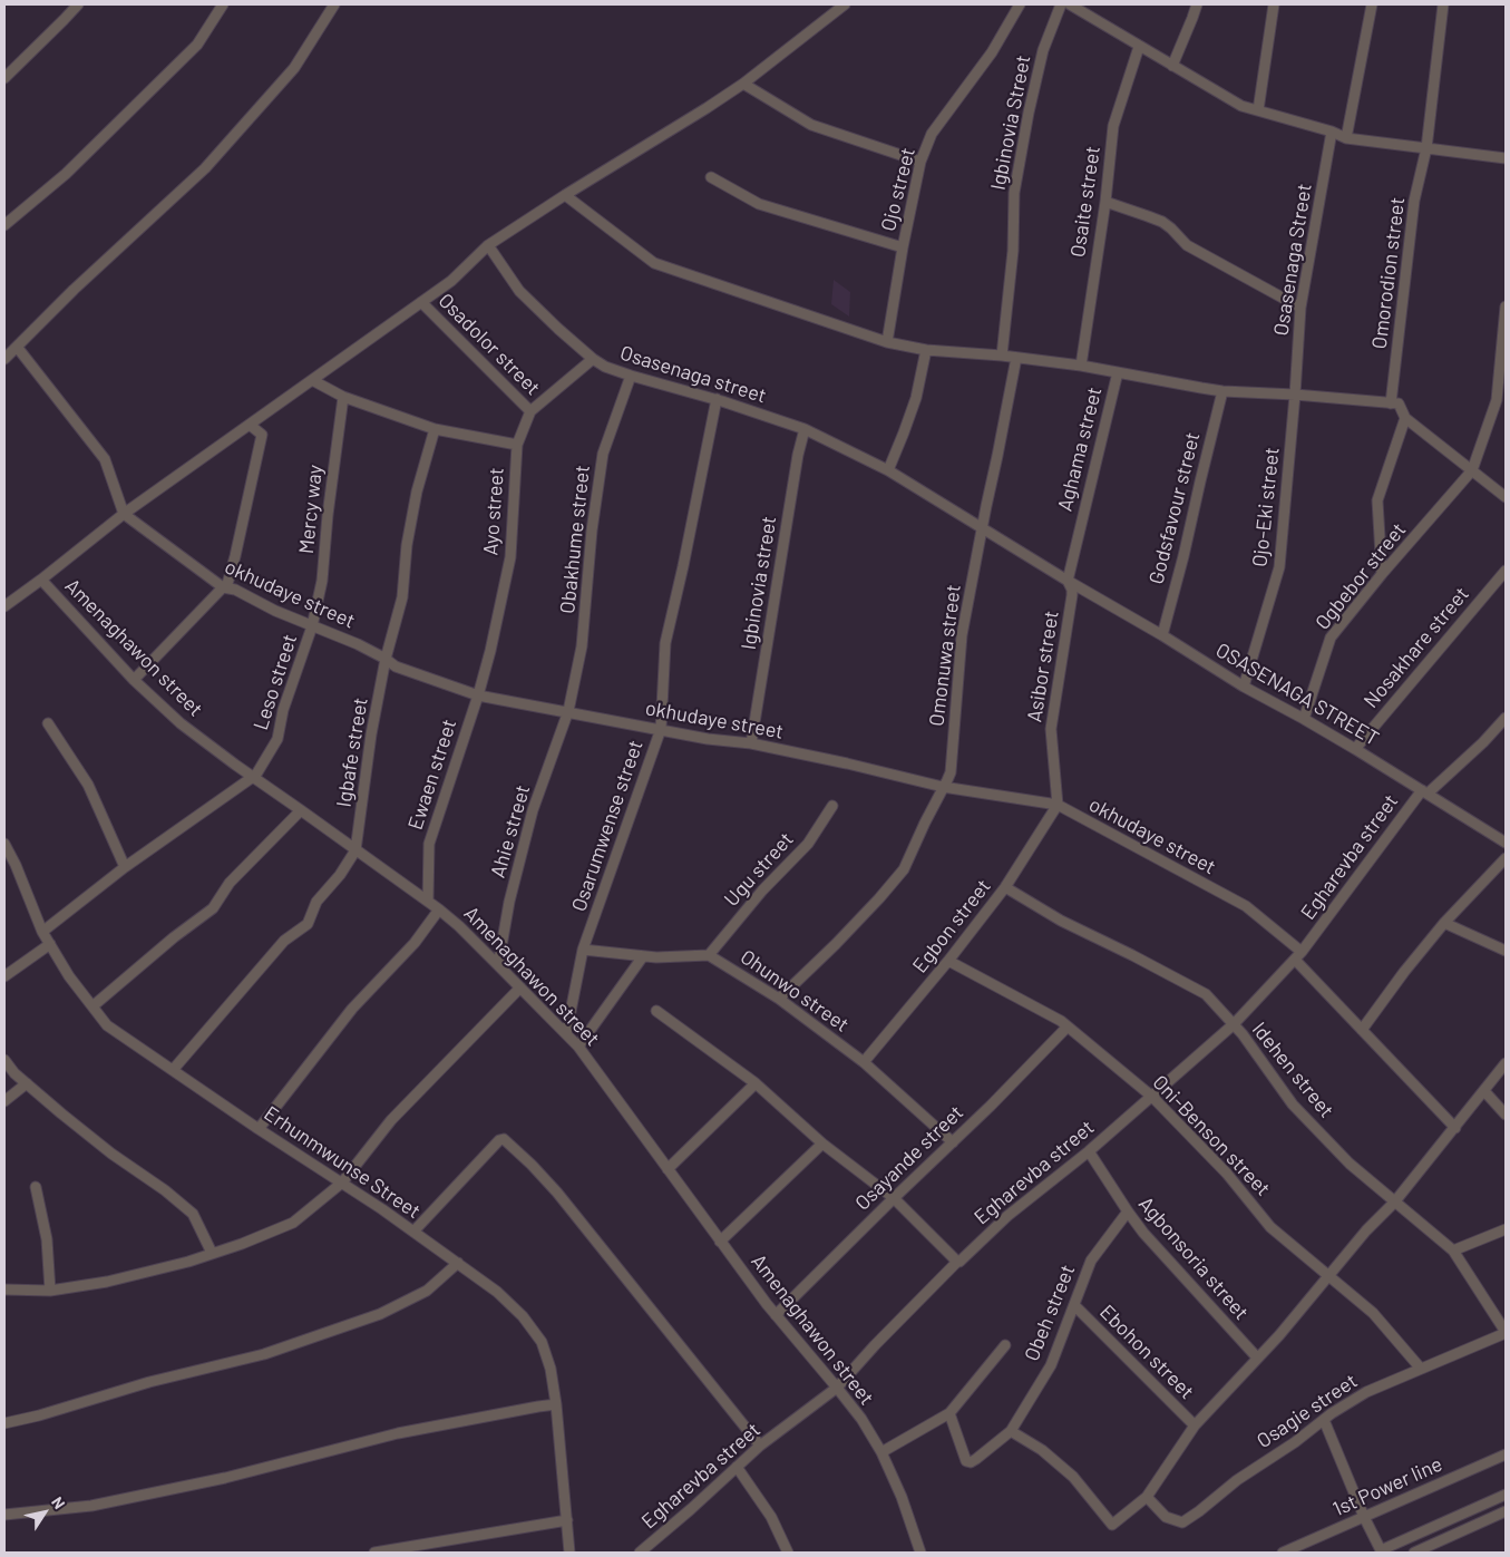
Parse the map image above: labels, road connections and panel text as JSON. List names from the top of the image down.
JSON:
{
  "streets": {
    "street": [
      "Igbinovia Street",
      "Ojo street",
      "Osaite street",
      "Osasenaga Street",
      "Omorodion street",
      "Osadolor street",
      "Osasenaga street",
      "Aghama street",
      "Ojo-Eki street",
      "Godsfavour street",
      "Mercy way",
      "Ayo street",
      "Obakhume street",
      "Ogbebor street",
      "Igbinovia street",
      "okhudaye street",
      "Amenaghawon street",
      "Nosakhare street",
      "Omonuwa street",
      "Asibor street",
      "Leso street",
      "OSASENAGA STREET",
      "Igbafe street",
      "Ewaen street",
      "Osarumwense street",
      "Ahie street",
      "Egharevba street",
      "Ugu street",
      "Egbon street",
      "Ohunwo street",
      "Idehen street",
      "Oni-Benson street",
      "Osayande street",
      "Erhunmwunse Street",
      "Agbonsoria street",
      "Obeh street",
      "Ebohon street",
      "Osagie street",
      "1st Power line"
    ]
  },
  "crossings": [
    ["Osasenaga Street", "Ojo-Eki street"],
    ["Osadolor street", "Ayo street"],
    ["Osasenaga street", "Ayo street"],
    ["Osasenaga street", "Obakhume street"],
    ["Osasenaga street", "Igbinovia street"],
    ["Osasenaga street", "Omonuwa street"],
    ["Osasenaga street", "OSASENAGA STREET"],
    ["Osasenaga street", "Osarumwense street"],
    ["Aghama street", "Asibor street"],
    ["Ojo-Eki street", "OSASENAGA STREET"],
    ["Godsfavour street", "OSASENAGA STREET"],
    ["Mercy way", "okhudaye street"],
    ["Mercy way", "Leso street"],
    ["Ayo street", "okhudaye street"],
    ["Ayo street", "Ewaen street"],
    ["Obakhume street", "okhudaye street"],
    ["Obakhume street", "Ahie street"],
    ["Ogbebor street", "OSASENAGA STREET"],
    ["Igbinovia street", "okhudaye street"],
    ["okhudaye street", "Omonuwa street"],
    ["okhudaye street", "Asibor street"],
    ["okhudaye street", "Leso street"],
    ["okhudaye street", "Igbafe street"],
    ["okhudaye street", "Ewaen street"],
    ["okhudaye street", "Osarumwense street"],
    ["okhudaye street", "Ahie street"],
    ["okhudaye street", "Egharevba street"],
    ["okhudaye street", "Egbon street"],
    ["Amenaghawon street", "Leso street"],
    ["Amenaghawon street", "Igbafe street"],
    ["Amenaghawon street", "Ewaen street"],
    ["Amenaghawon street", "Osarumwense street"],
    ["Amenaghawon street", "Ahie street"],
    ["Amenaghawon street", "Egharevba street"],
    ["Amenaghawon street", "Osayande street"],
    ["Nosakhare street", "OSASENAGA STREET"],
    ["Omonuwa street", "OSASENAGA STREET"],
    ["Omonuwa street", "Ohunwo street"],
    ["Asibor street", "OSASENAGA STREET"],
    ["Asibor street", "Egbon street"],
    ["OSASENAGA STREET", "Egharevba street"],
    ["Osarumwense street", "Ohunwo street"],
    ["Egharevba street", "Idehen street"],
    ["Egharevba street", "Oni-Benson street"],
    ["Egharevba street", "Agbonsoria street"],
    ["Ugu street", "Ohunwo street"],
    ["Egbon street", "Ohunwo street"],
    ["Egbon street", "Idehen street"],
    ["Egbon street", "Oni-Benson street"],
    ["Ohunwo street", "Osayande street"],
    ["Idehen street", "Osagie street"],
    ["Oni-Benson street", "Osayande street"],
    ["Oni-Benson street", "Osagie street"],
    ["Agbonsoria street", "Obeh street"],
    ["Obeh street", "Ebohon street"]
  ],
  "north": "top right"
}
